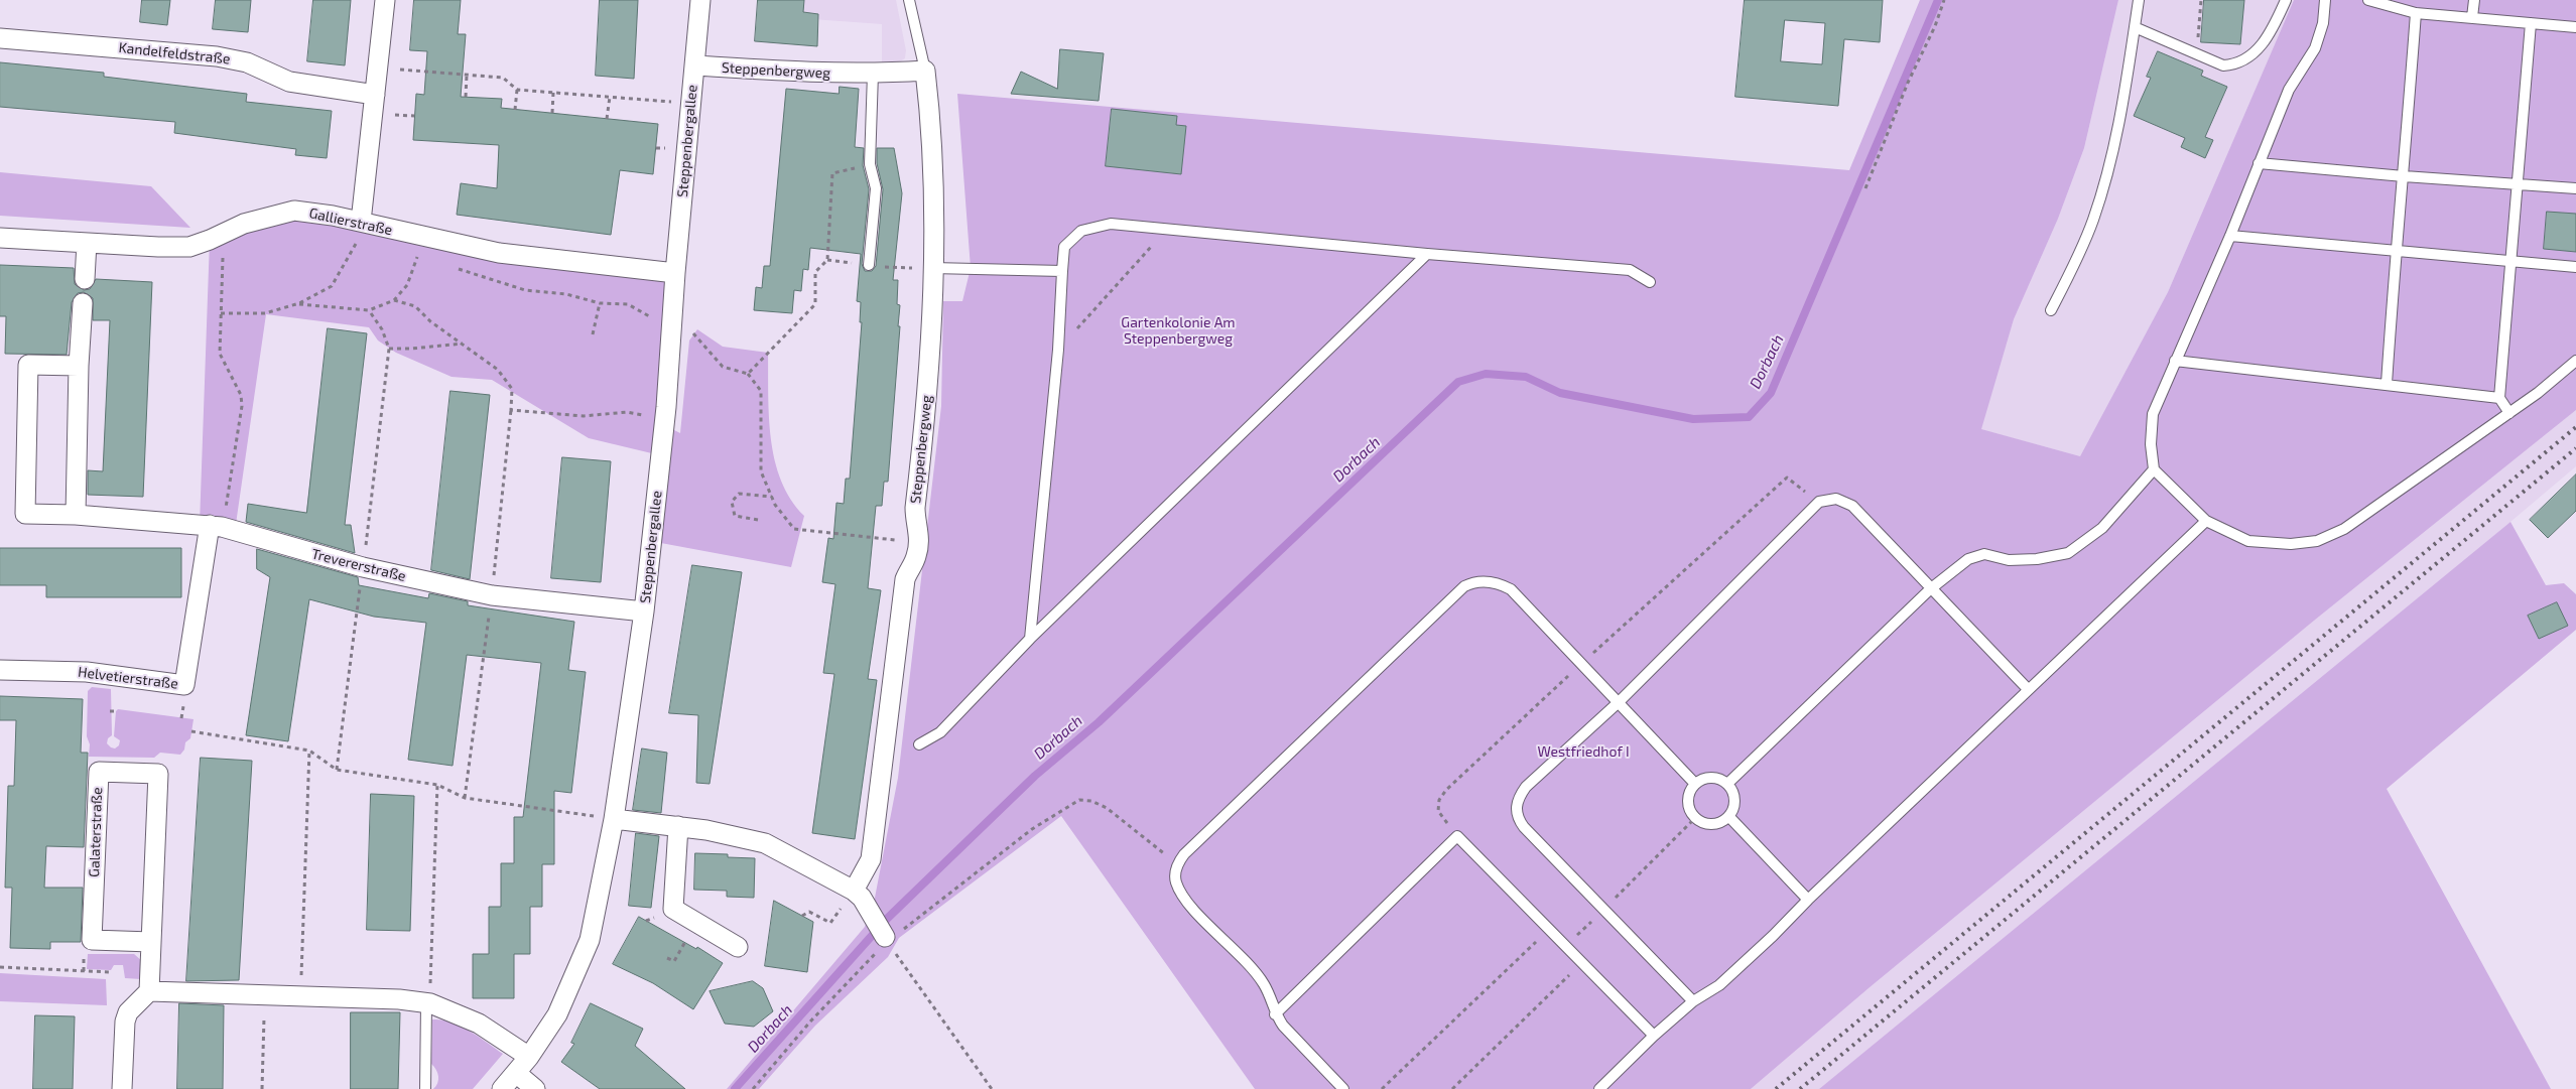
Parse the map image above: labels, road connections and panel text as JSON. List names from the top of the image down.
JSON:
{
  "streets": {
    "street": [
      "Kandelfeldstraße",
      "Steppenbergweg",
      "Steppenbergallee",
      "Gallierstraße",
      "Trevererstraße",
      "Helvetierstraße",
      "Galaterstraße"
    ]
  },
  "crossings": [
    ["Steppenbergweg", "Steppenbergallee"],
    ["Steppenbergallee", "Gallierstraße"],
    ["Steppenbergallee", "Trevererstraße"],
    ["Trevererstraße", "Helvetierstraße"]
  ],
  "water": ["Dorbach"],
  "parks": ["Gartenkolonie Am Steppenbergweg", "Westfriedhof I"]
}
